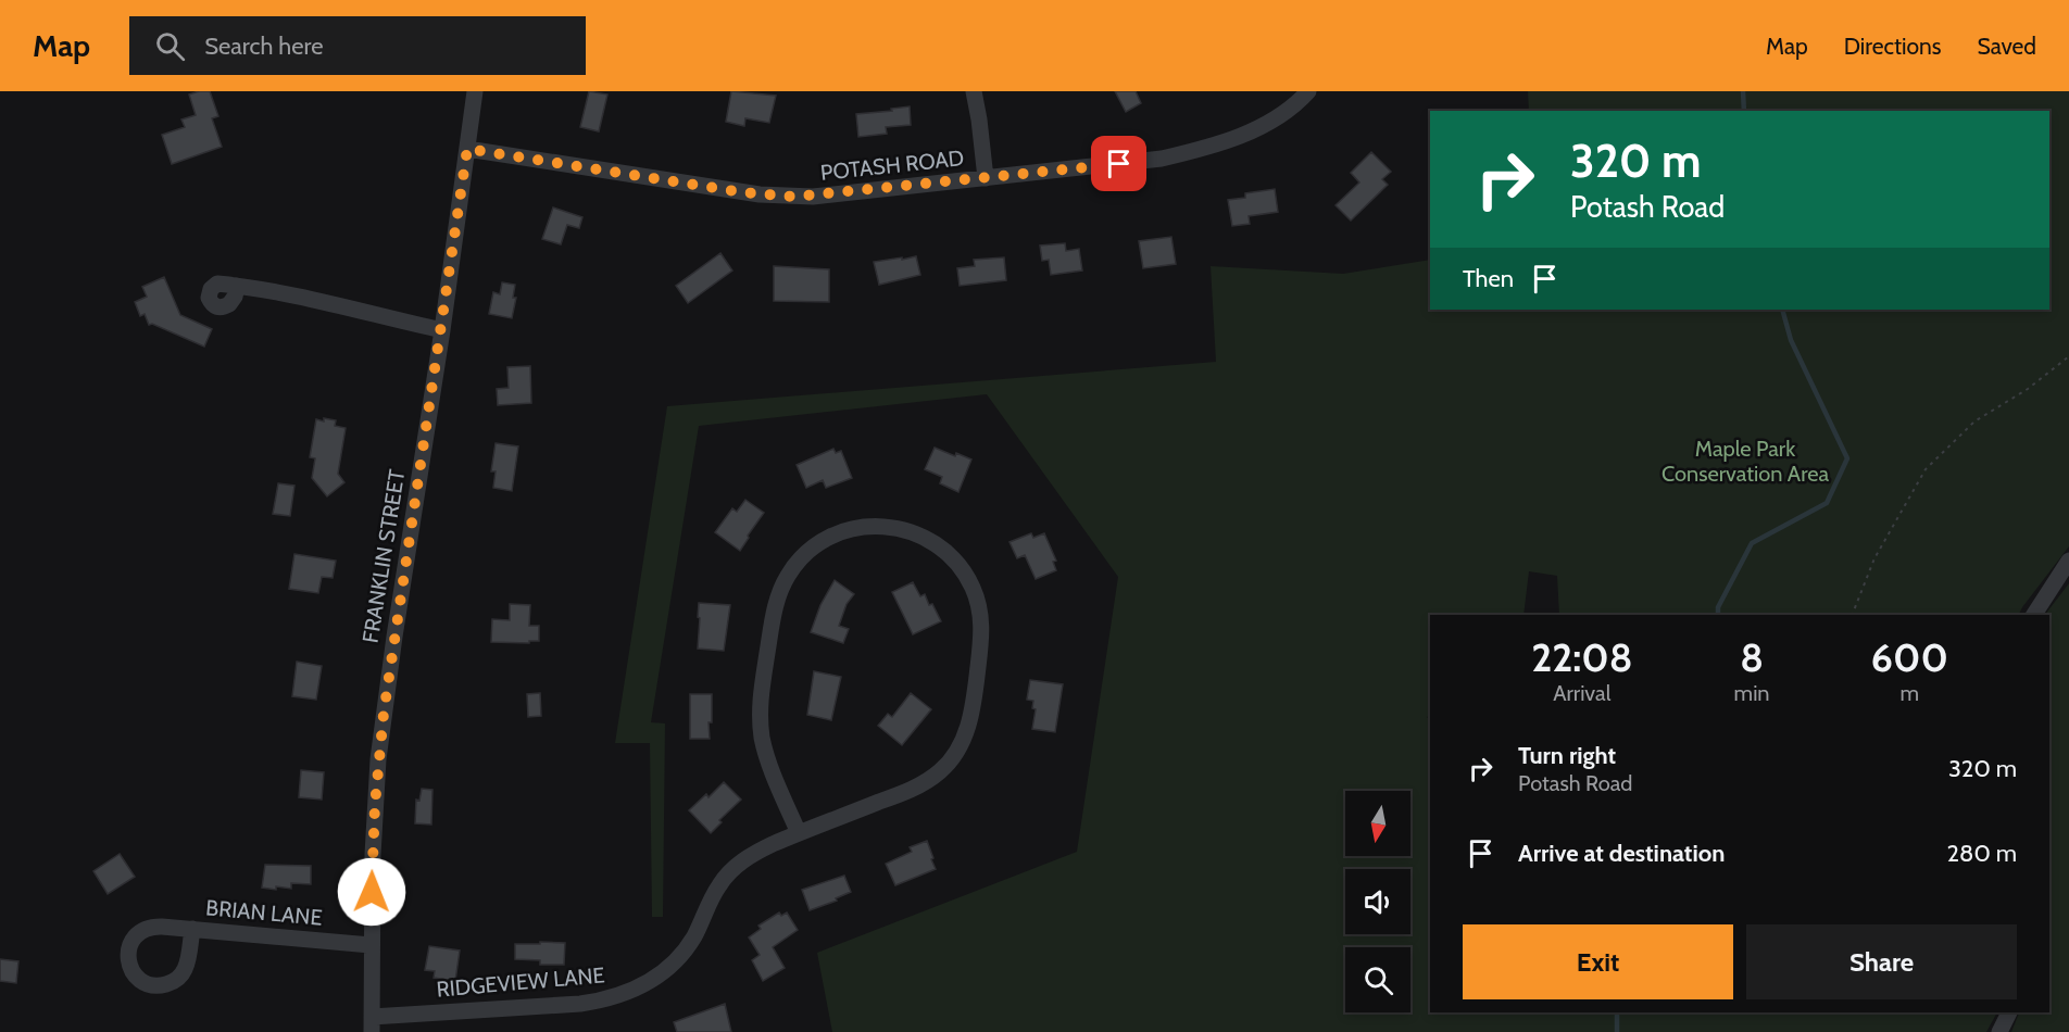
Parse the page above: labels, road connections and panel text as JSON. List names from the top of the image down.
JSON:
{
  "streets": {
    "street": [
      "POTASH ROAD",
      "FRANKLIN STREET",
      "BRIAN LANE",
      "RIDGEVIEW LANE"
    ]
  },
  "crossings": [
    ["POTASH ROAD", "FRANKLIN STREET"],
    ["FRANKLIN STREET", "BRIAN LANE"],
    ["FRANKLIN STREET", "RIDGEVIEW LANE"]
  ],
  "parks": ["Maple Park Conservation Area"],
  "north": "bottom",
  "page": {
    "header": "Map",
    "search": "Search here",
    "nav": ["Map", "Directions", "Saved"],
    "turn": ["320 m", "Potash Road"],
    "then": "Then",
    "eta": [
      "22:08",
      "Arrival",
      "8",
      "min",
      "600",
      "m"
    ],
    "list": [
      {
        "name": "Turn right",
        "note": "Potash Road",
        "value": "320 m"
      },
      {
        "name": "Arrive at destination",
        "value": "280 m"
      }
    ],
    "buttons": ["Exit", "Share"]
  }
}
